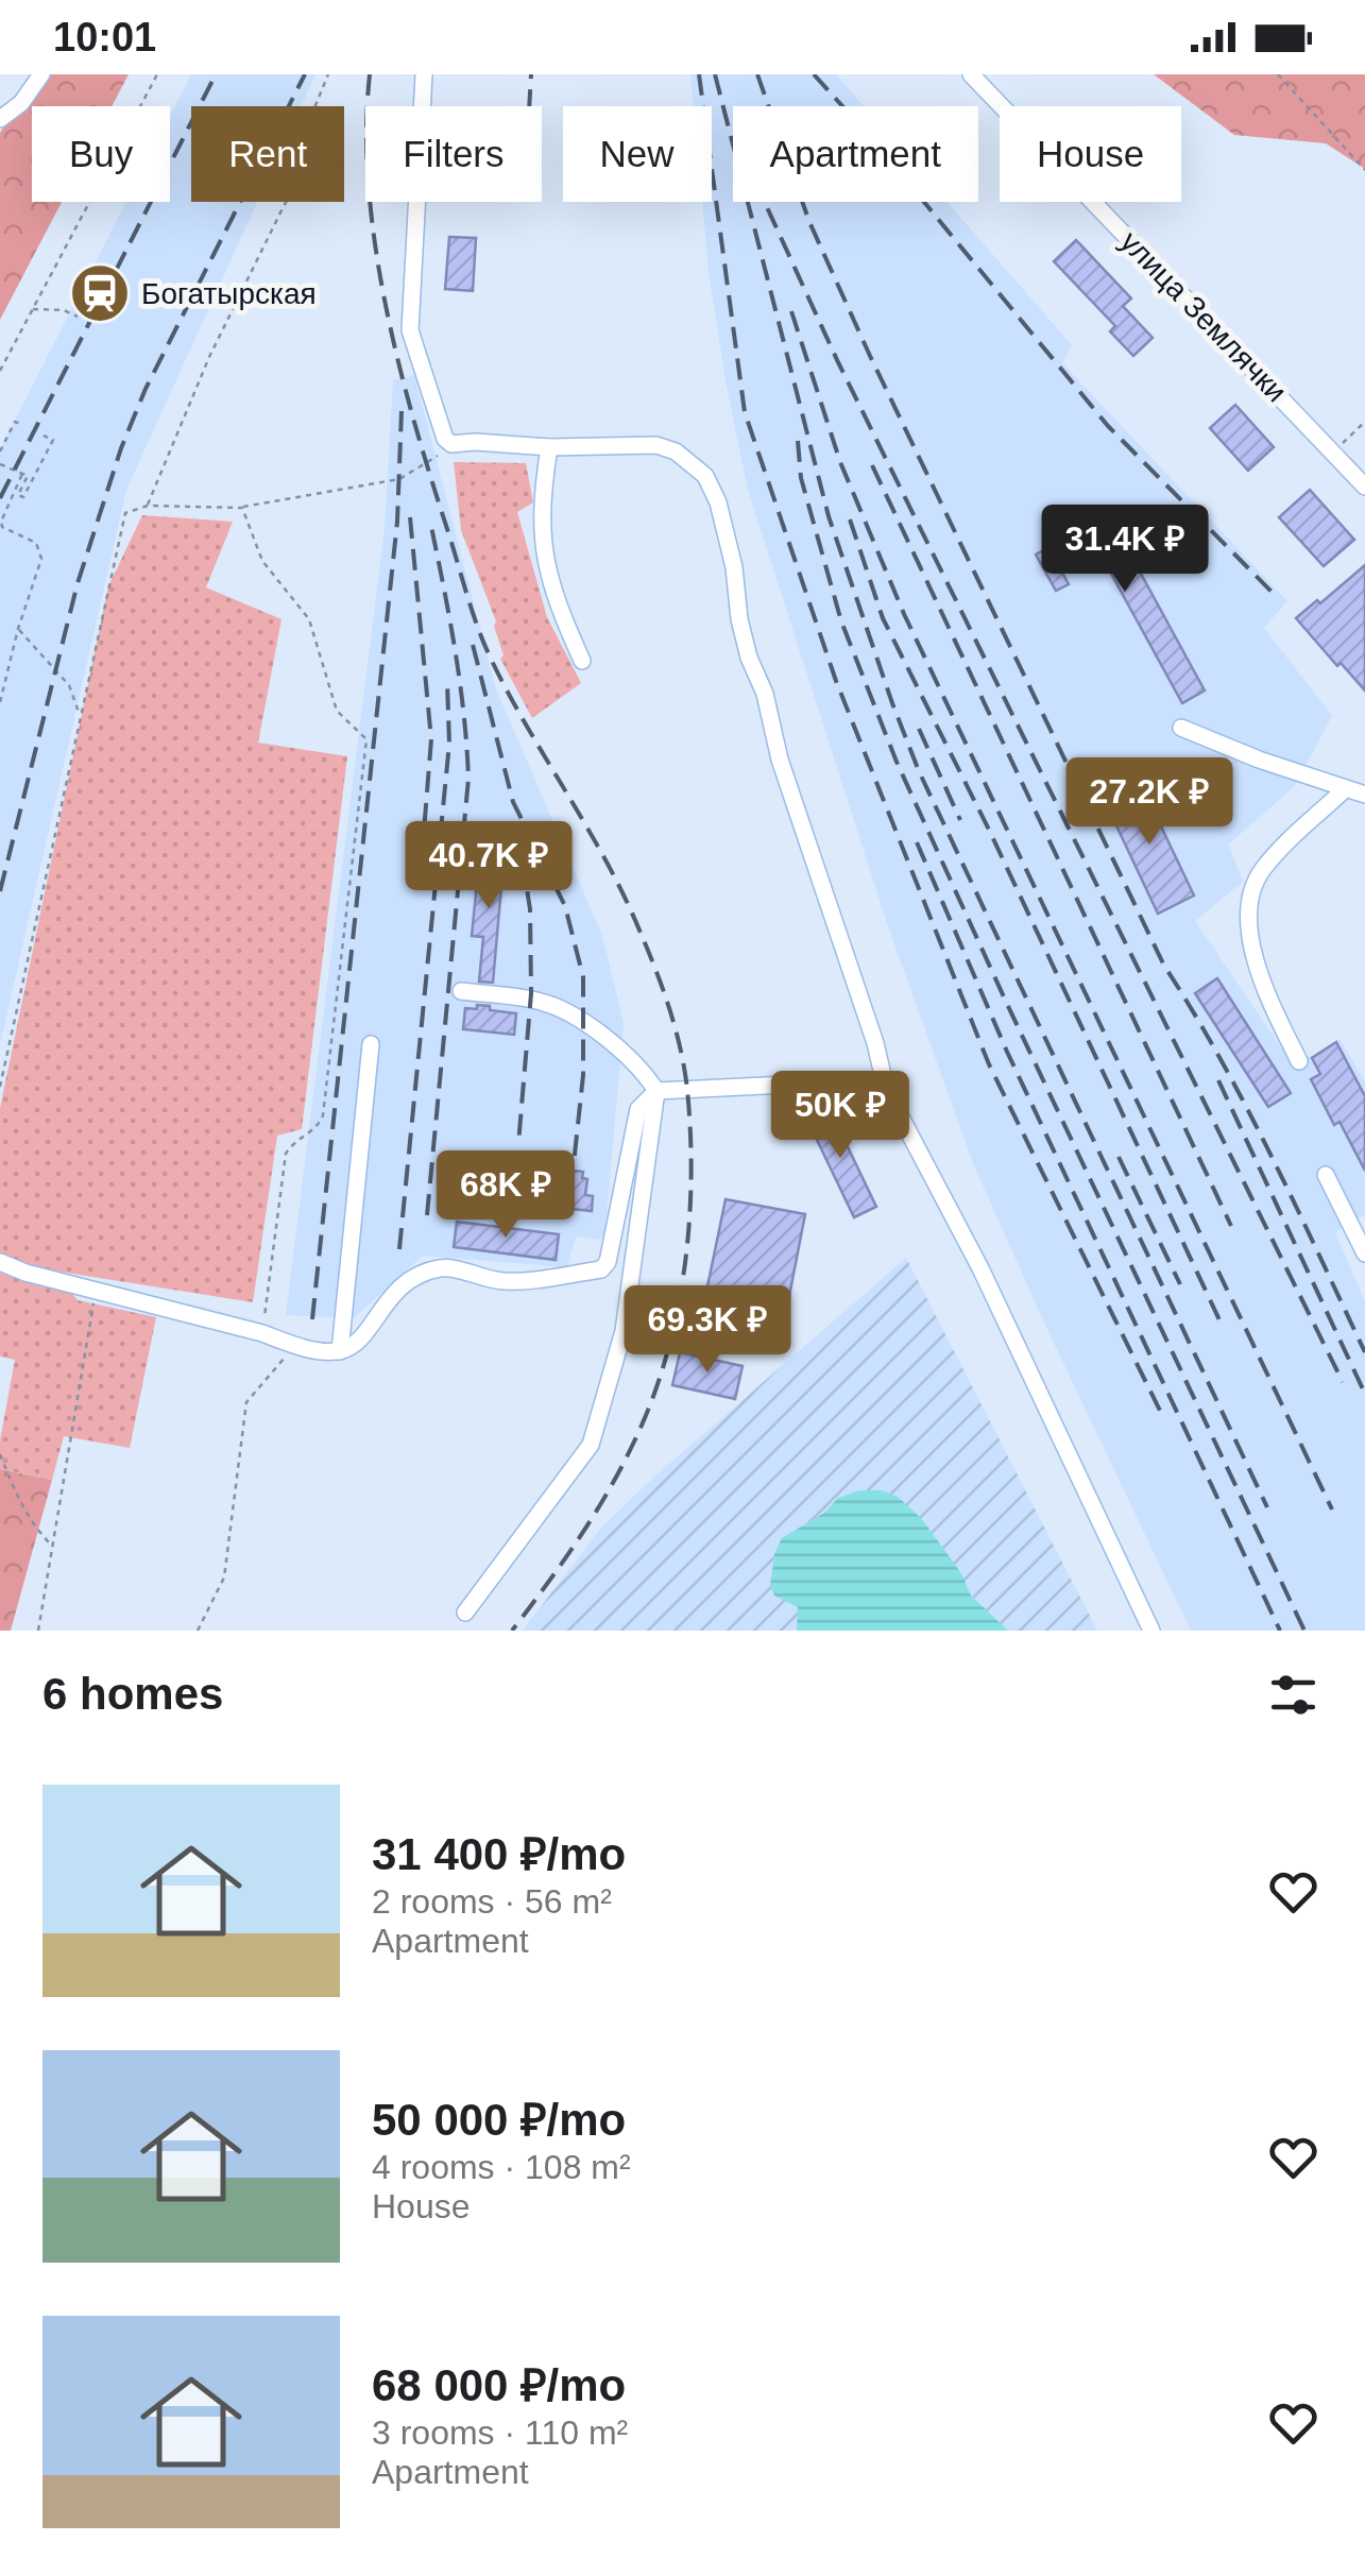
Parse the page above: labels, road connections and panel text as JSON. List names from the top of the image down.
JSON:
{
  "streets": {
    "street": ["улица Землячки"]
  },
  "places": {
    "station": ["Богатырская"]
  },
  "page": {
    "status": "10:01",
    "chip": [
      "Buy",
      "Rent",
      "Filters",
      "New",
      "Apartment",
      "House"
    ],
    "price": [
      "31.4K ₽",
      "27.2K ₽",
      "40.7K ₽",
      "50K ₽",
      "68K ₽",
      "69.3K ₽"
    ],
    "heading": "6 homes",
    "list": [
      {
        "name": "31 400 ₽/mo",
        "note": "2 rooms · 56 m² · Apartment"
      },
      {
        "name": "50 000 ₽/mo",
        "note": "4 rooms · 108 m² · House"
      },
      {
        "name": "68 000 ₽/mo",
        "note": "3 rooms · 110 m² · Apartment"
      }
    ]
  }
}
